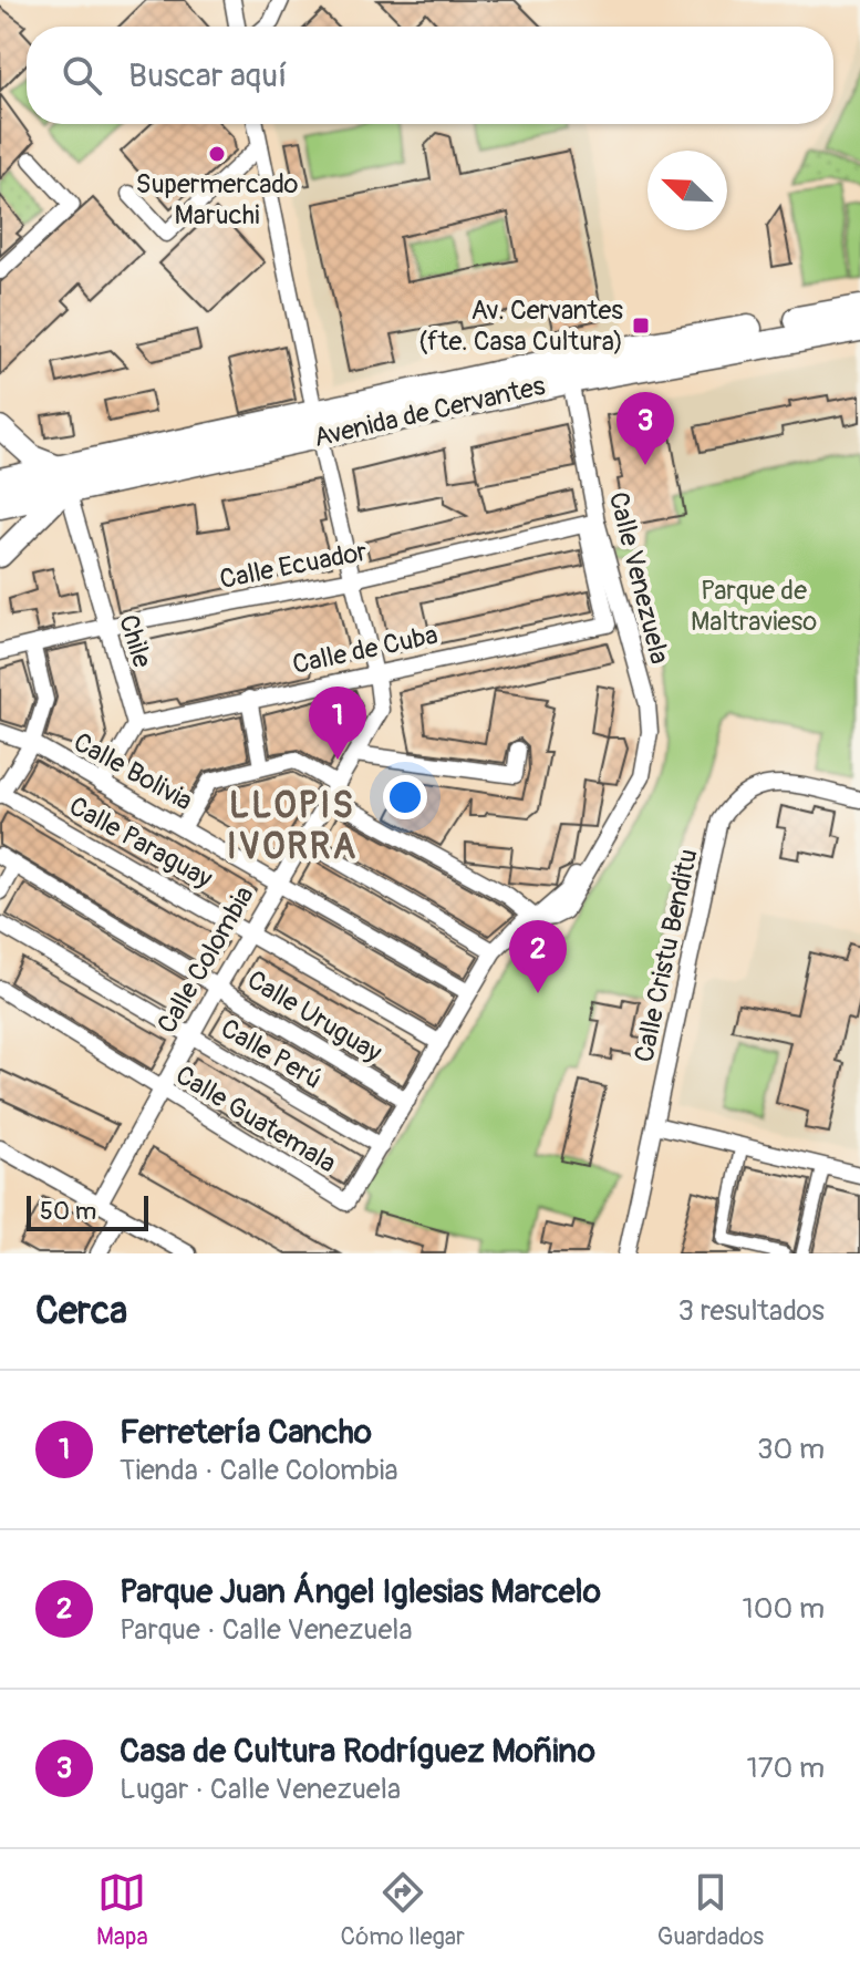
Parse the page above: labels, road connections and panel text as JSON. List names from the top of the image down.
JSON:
{
  "streets": {
    "main road": ["Avenida de Cervantes"],
    "street": [
      "Calle Ecuador",
      "Calle Venezuela",
      "Chile",
      "Calle de Cuba",
      "Calle Bolivia",
      "Calle Paraguay",
      "Calle Cristu Benditu",
      "Calle Colombia",
      "Calle Uruguay",
      "Calle Perú",
      "Calle Guatemala"
    ]
  },
  "crossings": [
    ["Avenida de Cervantes", "Calle Venezuela"],
    ["Avenida de Cervantes", "Chile"],
    ["Avenida de Cervantes", "Calle Colombia"],
    ["Calle Ecuador", "Calle Venezuela"],
    ["Calle Ecuador", "Chile"],
    ["Calle Ecuador", "Calle de Cuba"],
    ["Calle Ecuador", "Calle Colombia"],
    ["Calle Venezuela", "Calle de Cuba"],
    ["Calle Venezuela", "Calle Bolivia"],
    ["Calle Venezuela", "Calle Paraguay"],
    ["Calle Venezuela", "Calle Uruguay"],
    ["Calle Venezuela", "Calle Perú"],
    ["Calle Venezuela", "Calle Guatemala"],
    ["Chile", "Calle de Cuba"],
    ["Calle de Cuba", "Calle Colombia"],
    ["Calle Bolivia", "Calle Colombia"],
    ["Calle Paraguay", "Calle Colombia"],
    ["Calle Colombia", "Calle Uruguay"],
    ["Calle Colombia", "Calle Perú"],
    ["Calle Colombia", "Calle Guatemala"]
  ],
  "districts": ["LLOPIS IVORRA"],
  "parks": ["Parque de Maltravieso"],
  "places": {
    "other": ["Supermercado Maruchi"],
    "transit": ["Av. Cervantes (fte. Casa Cultura)"]
  },
  "scale_bar": "50 m",
  "north": "top left",
  "page": {
    "search": "Buscar aquí",
    "pins": ["3", "1", "2"],
    "scale": "50 m",
    "heading": ["Cerca", "3 resultados"],
    "list": [
      {
        "mark": "1",
        "name": "Ferretería Cancho",
        "note": "Tienda · Calle Colombia",
        "value": "30 m"
      },
      {
        "mark": "2",
        "name": "Parque Juan Ángel Iglesias Marcelo",
        "note": "Parque · Calle Venezuela",
        "value": "100 m"
      },
      {
        "mark": "3",
        "name": "Casa de Cultura Rodríguez Moñino",
        "note": "Lugar · Calle Venezuela",
        "value": "170 m"
      }
    ],
    "nav": ["Mapa", "Cómo llegar", "Guardados"]
  }
}
